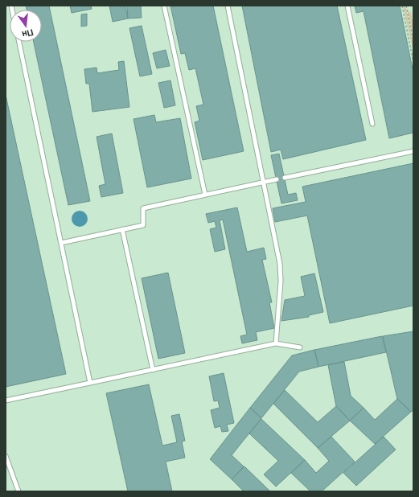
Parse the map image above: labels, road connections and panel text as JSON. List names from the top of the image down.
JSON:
{
  "north": "bottom"
}
